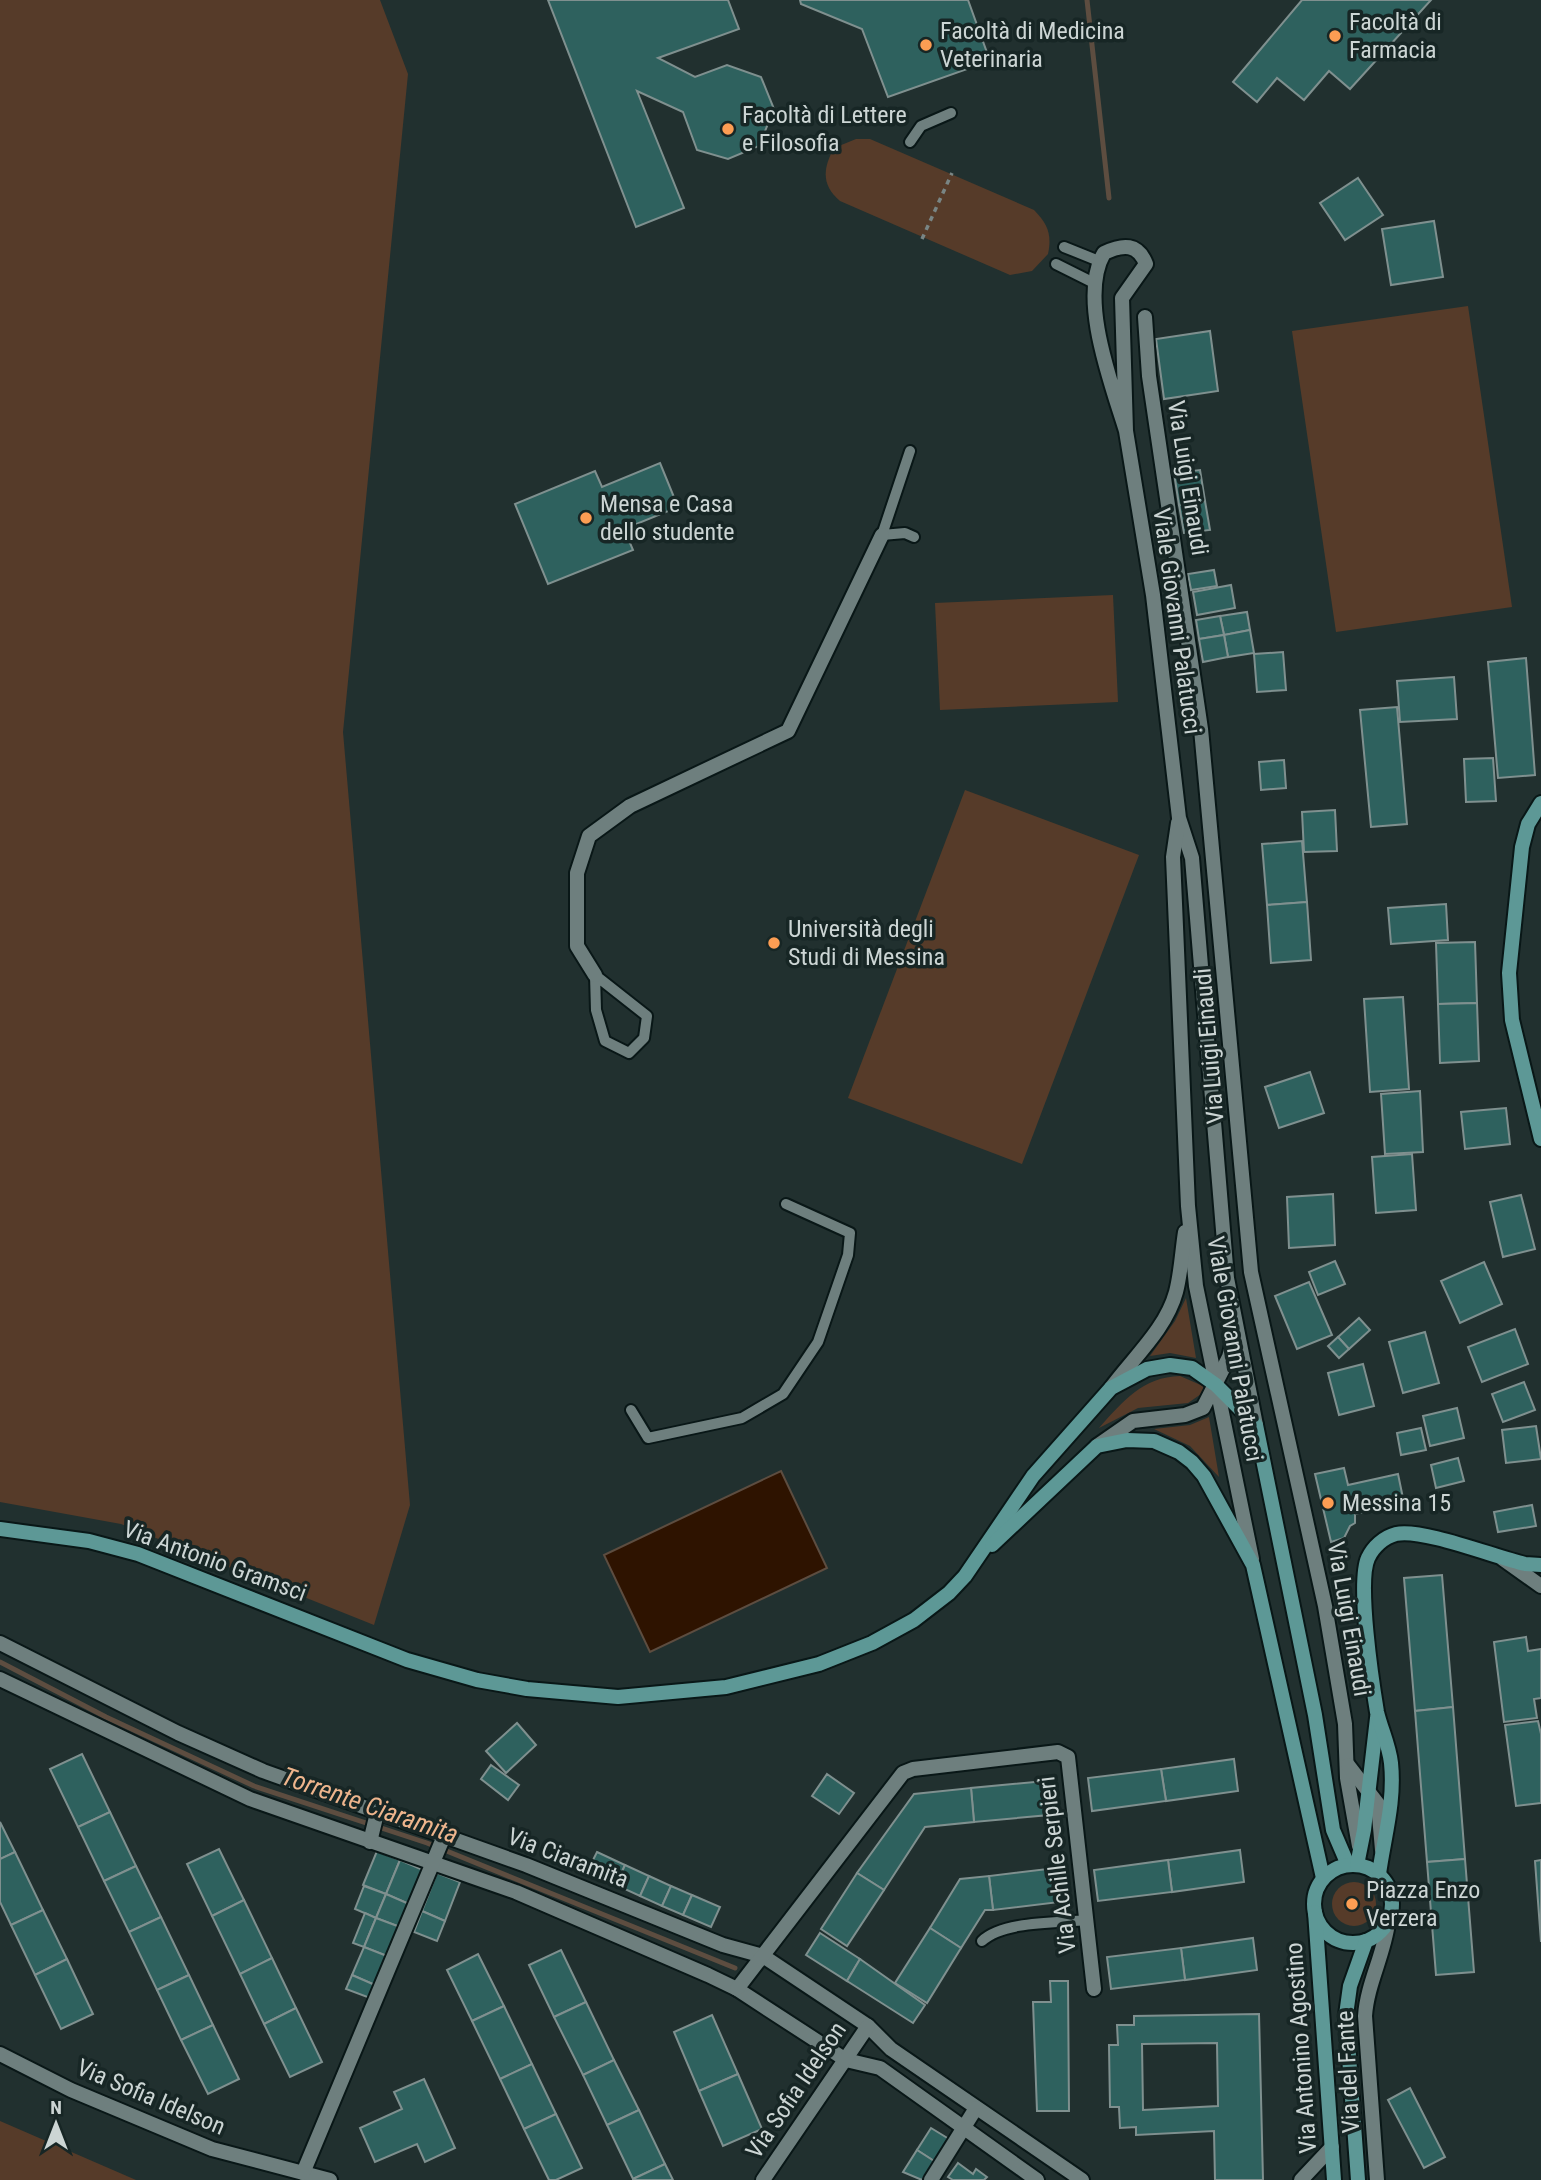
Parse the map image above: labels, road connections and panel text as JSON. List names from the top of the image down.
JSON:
{
  "streets": {
    "main road": ["Viale Giovanni Palatucci", "Via Antonio Gramsci", "Via Antonino Agostino"],
    "street": [
      "Via Luigi Einaudi",
      "Via Ciaramita",
      "Via Achille Serpieri",
      "Via del Fante",
      "Via Sofia Idelson"
    ]
  },
  "crossings": [
    ["Viale Giovanni Palatucci", "Via Antonino Agostino"],
    ["Viale Giovanni Palatucci", "Via del Fante"],
    ["Via Ciaramita", "Via Achille Serpieri"],
    ["Via Ciaramita", "Via Sofia Idelson"],
    ["Via Antonino Agostino", "Via del Fante"]
  ],
  "water": ["Torrente Ciaramita"],
  "places": [
    "Facoltà di Farmacia",
    "Facoltà di Medicina Veterinaria",
    "Facoltà di Lettere e Filosofia",
    "Mensa e Casa dello studente",
    "Università degli Studi di Messina",
    "Messina 15",
    "Piazza Enzo Verzera"
  ],
  "north": "top"
}
